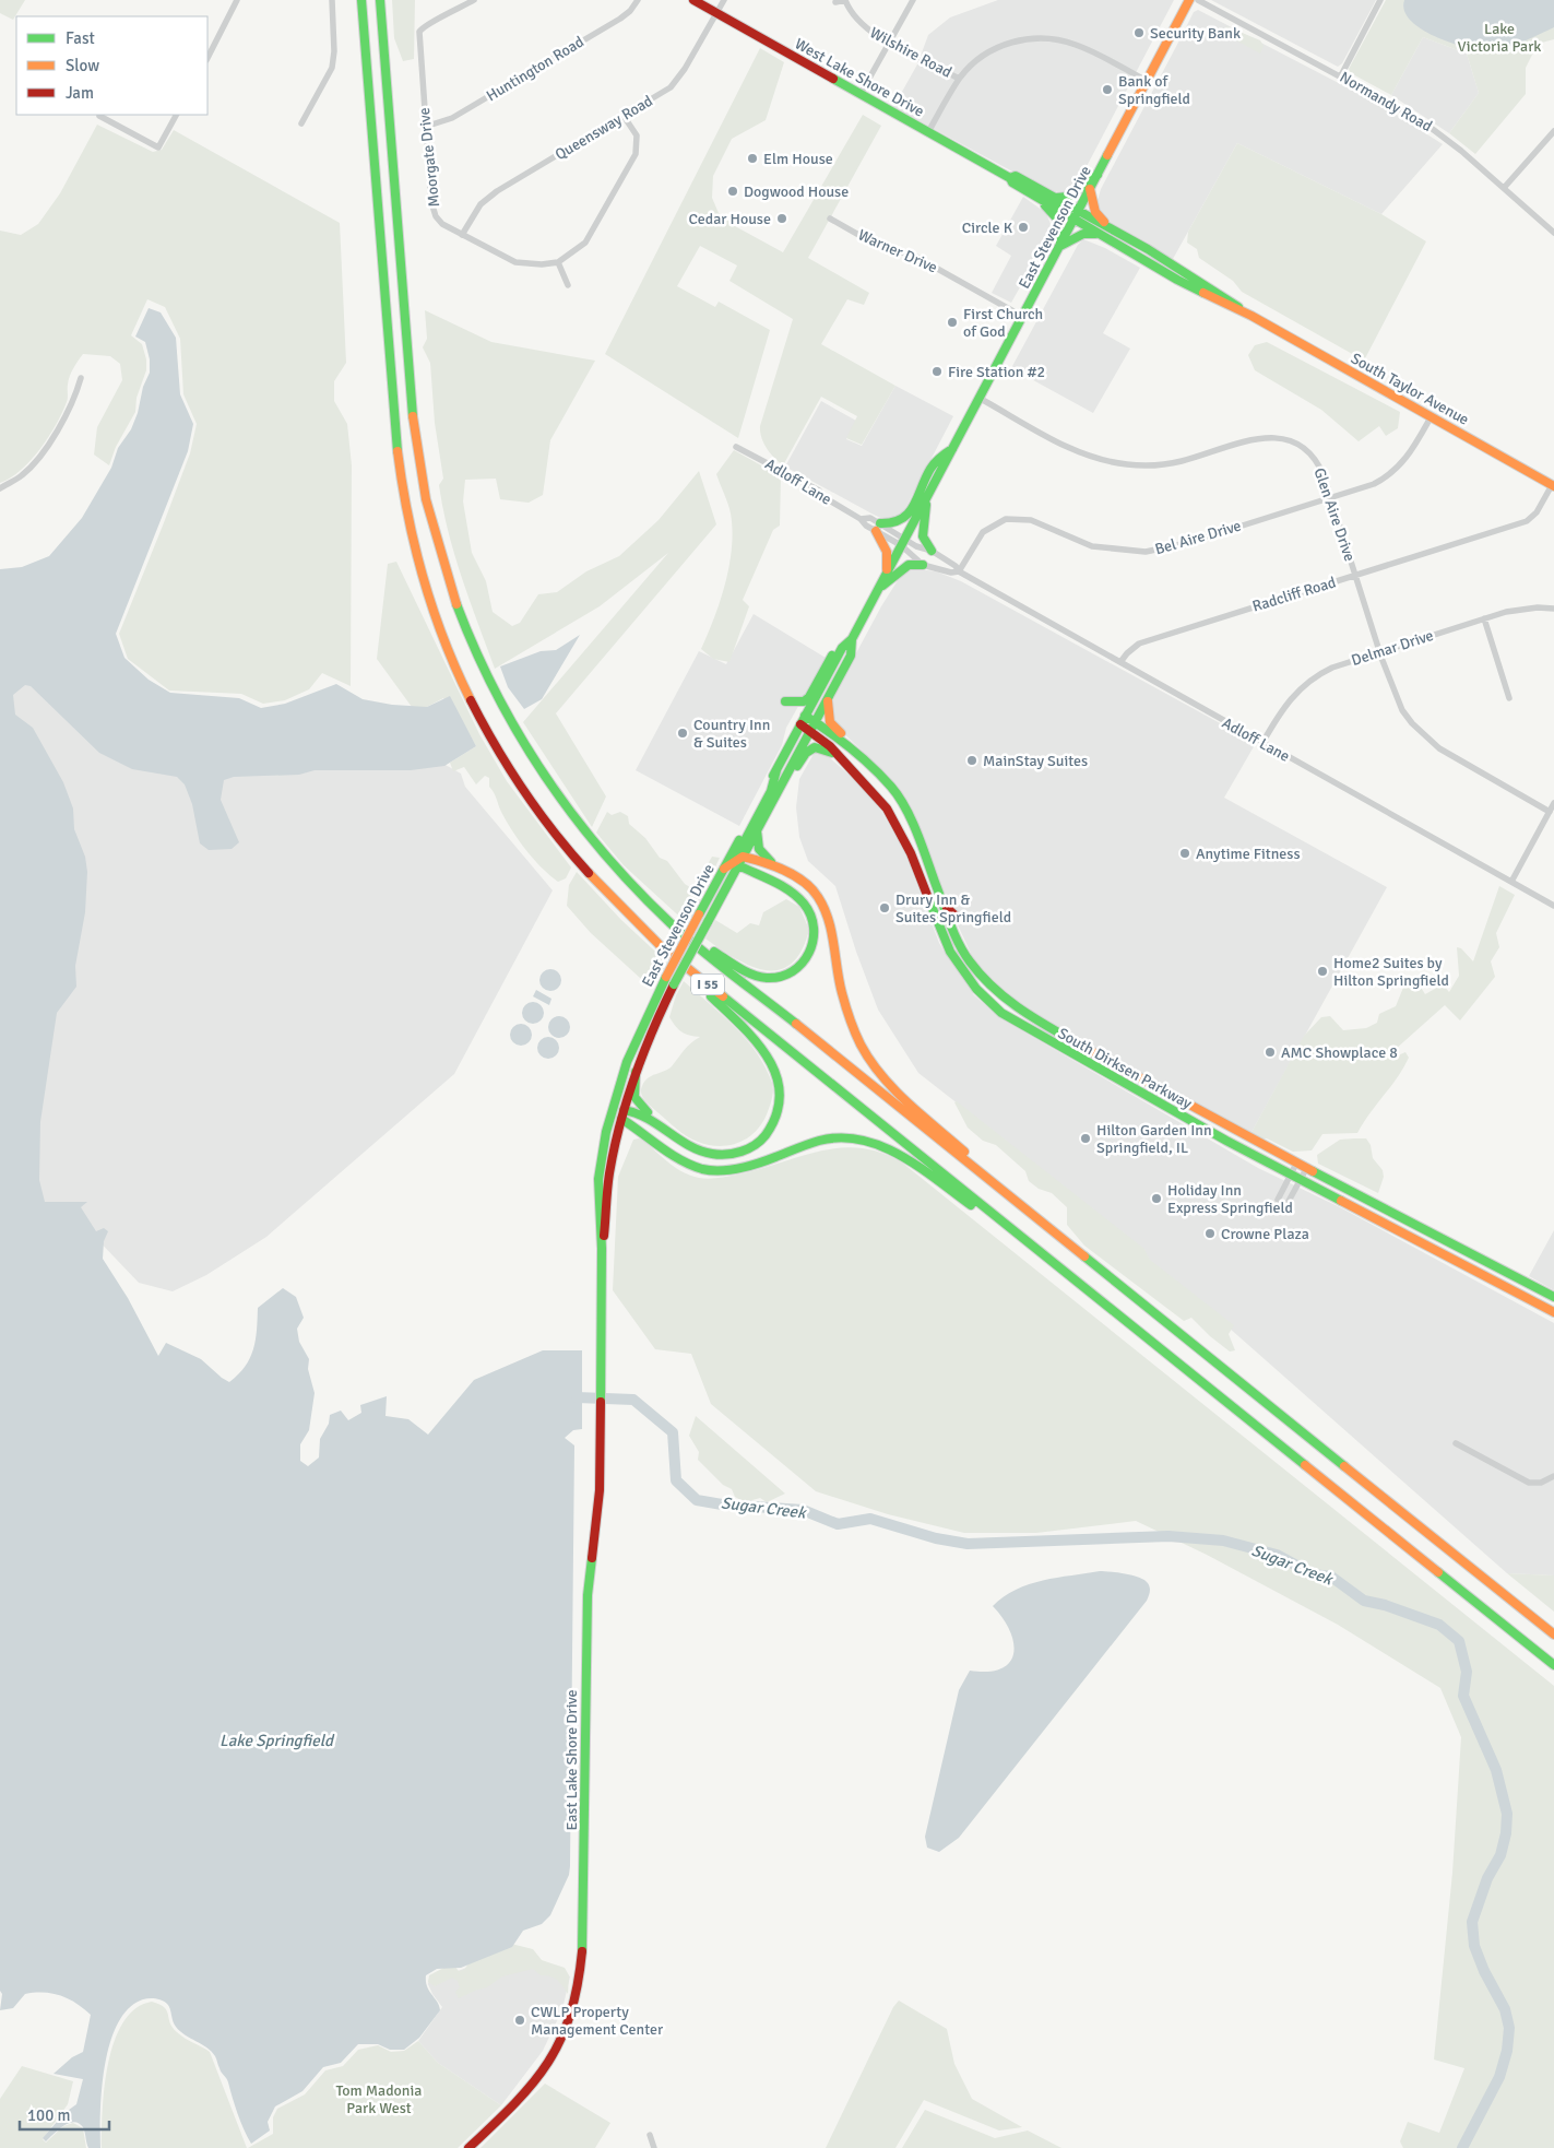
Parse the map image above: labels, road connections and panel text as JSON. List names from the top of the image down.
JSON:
{
  "streets": {
    "main road": [
      "West Lake Shore Drive",
      "East Stevenson Drive",
      "South Taylor Avenue",
      "I 55",
      "South Dirksen Parkway",
      "East Lake Shore Drive"
    ],
    "street": [
      "Wilshire Road",
      "Huntington Road",
      "Normandy Road",
      "Queensway Road",
      "Moorgate Drive",
      "Warner Drive",
      "Adloff Lane",
      "Glen Aire Drive",
      "Bel Aire Drive",
      "Radcliff Road",
      "Delmar Drive"
    ]
  },
  "crossings": [
    ["Huntington Road", "Moorgate Drive"],
    ["West Lake Shore Drive", "Queensway Road"],
    ["West Lake Shore Drive", "East Stevenson Drive"],
    ["West Lake Shore Drive", "South Taylor Avenue"],
    ["Queensway Road", "Moorgate Drive"],
    ["East Stevenson Drive", "Warner Drive"],
    ["East Stevenson Drive", "South Taylor Avenue"],
    ["East Stevenson Drive", "Adloff Lane"],
    ["East Stevenson Drive", "Glen Aire Drive"],
    ["East Stevenson Drive", "South Dirksen Parkway"],
    ["East Stevenson Drive", "East Lake Shore Drive"],
    ["South Taylor Avenue", "Bel Aire Drive"],
    ["South Taylor Avenue", "Radcliff Road"],
    ["Adloff Lane", "Bel Aire Drive"],
    ["Adloff Lane", "Radcliff Road"],
    ["Adloff Lane", "Delmar Drive"],
    ["Glen Aire Drive", "Bel Aire Drive"],
    ["Glen Aire Drive", "Radcliff Road"],
    ["Glen Aire Drive", "Delmar Drive"]
  ],
  "water": ["Sugar Creek", "Lake Springfield"],
  "parks": ["Lake Victoria Park", "Tom Madonia Park West"],
  "places": [
    "Security Bank",
    "Bank of Springfield",
    "Elm House",
    "Dogwood House",
    "Cedar House",
    "Circle K",
    "First Church of God",
    "Fire Station #2",
    "Country Inn & Suites",
    "MainStay Suites",
    "Anytime Fitness",
    "Drury Inn & Suites Springfield",
    "Home2 Suites by Hilton Springfield",
    "AMC Showplace 8",
    "Hilton Garden Inn Springfield, IL",
    "Holiday Inn Express Springfield",
    "Crowne Plaza",
    "CWLP Property Management Center"
  ],
  "legend": ["Fast", "Slow", "Jam"],
  "scale_bar": "100 m"
}
